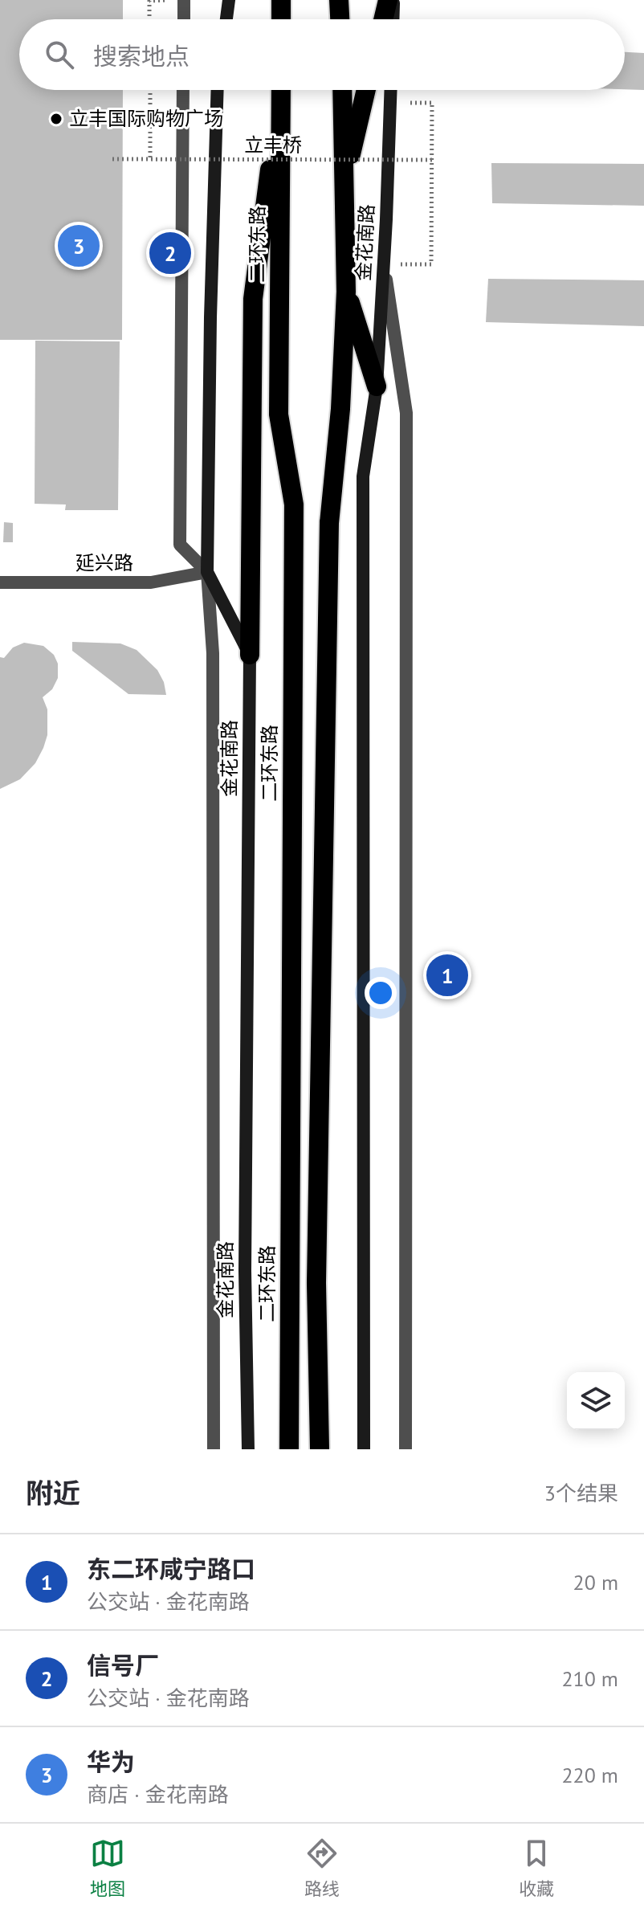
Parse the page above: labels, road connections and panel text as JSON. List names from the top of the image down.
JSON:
{
  "streets": {
    "highway": ["二环东路"],
    "main road": ["金花南路"],
    "street": ["延兴路"],
    "path": ["立丰桥"]
  },
  "crossings": [
    ["金花南路", "延兴路"]
  ],
  "places": ["立丰国际购物广场"],
  "page": {
    "search": "搜索地点",
    "pins": ["3", "2", "1"],
    "heading": ["附近", "3个结果"],
    "list": [
      {
        "mark": "1",
        "name": "东二环咸宁路口",
        "note": "公交站 · 金花南路",
        "value": "20 m"
      },
      {
        "mark": "2",
        "name": "信号厂",
        "note": "公交站 · 金花南路",
        "value": "210 m"
      },
      {
        "mark": "3",
        "name": "华为",
        "note": "商店 · 金花南路",
        "value": "220 m"
      }
    ],
    "nav": ["地图", "路线", "收藏"]
  }
}
